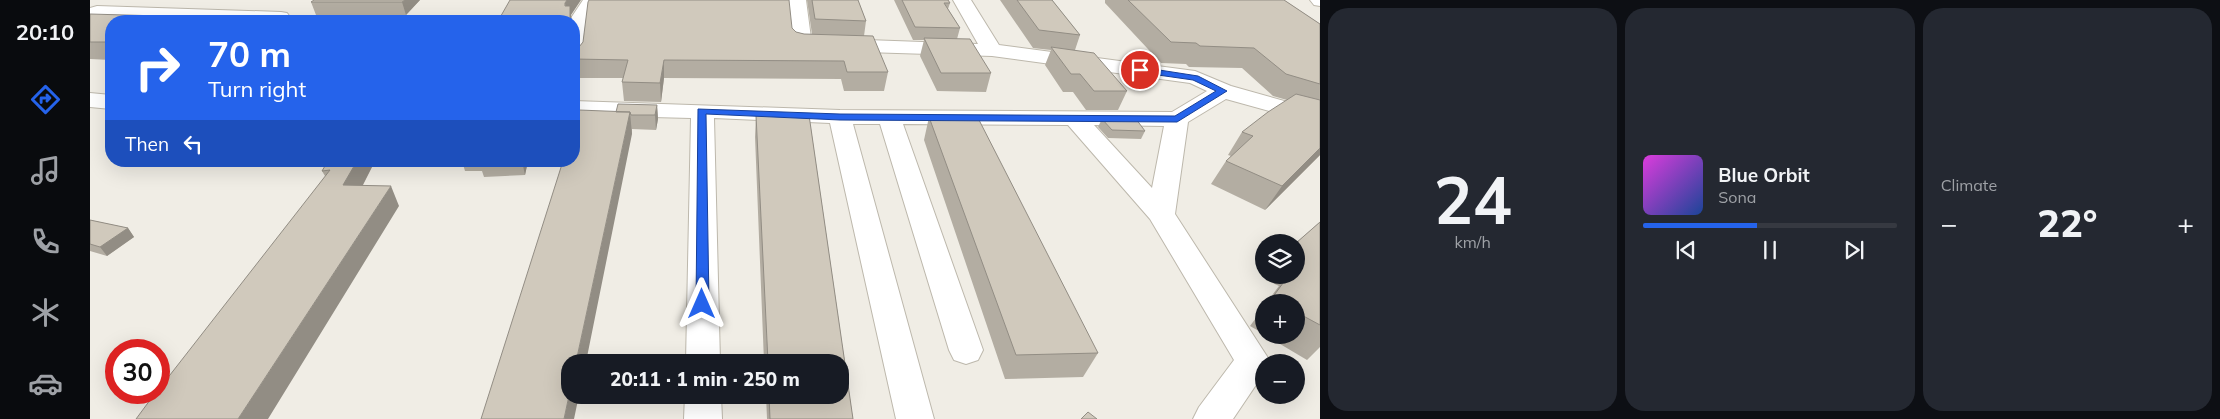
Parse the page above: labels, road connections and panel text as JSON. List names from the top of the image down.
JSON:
{
  "page": {
    "tabs": "20:10",
    "tile": [
      ["24", "km/h"],
      "Climate"
    ],
    "turn": ["70 m", "Turn right"],
    "then": "Then",
    "song": ["Blue Orbit", "Sona"],
    "heat": ["−", "22°", "+"],
    "map_buttons": ["+", "−"],
    "limit": "30",
    "trip": "20:11 · 1 min · 250 m"
  }
}
